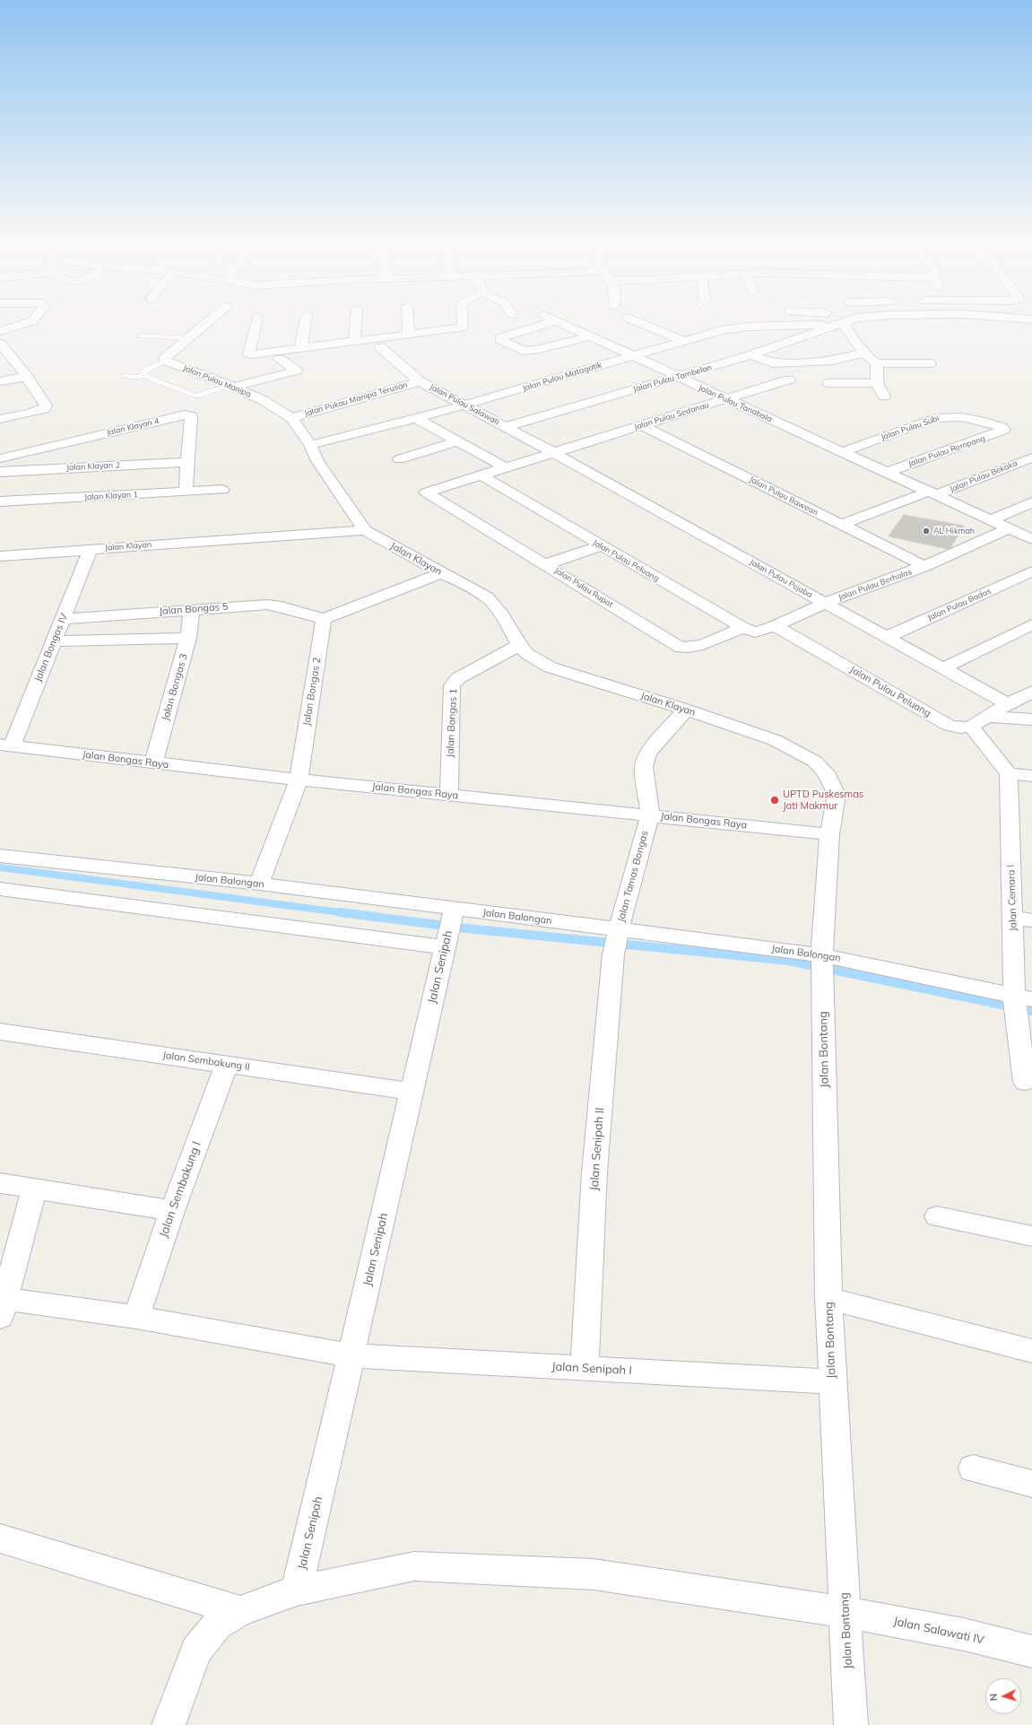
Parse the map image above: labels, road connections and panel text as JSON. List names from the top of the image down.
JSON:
{
  "streets": {
    "street": [
      "Jalan Pulau Matagatik",
      "Jalan Pulau Tambelan",
      "Jalan Pulau Manipa",
      "Jalan Pukau Manipa Terusan",
      "Jalan Pulau Tanabala",
      "Jalan Pulau Salawati",
      "Jalan Pulau Sedanau",
      "Jalan Klayan 4",
      "Jalan Pulau Subi",
      "Jalan Pulau Rempang",
      "Jalan Klayan 2",
      "Jalan Pulau Bekaka",
      "Jalan Klayan 1",
      "Jalan Pulau Bawean",
      "Jalan Klayan",
      "Jalan Pulau Peluang",
      "Jalan Pulau Pejaba",
      "Jalan Pulau Berhalas",
      "Jalan Pulau Rupat",
      "Jalan Pulau Badas",
      "Jalan Bongas 5",
      "Jalan Bongas IV",
      "Jalan Bongas 3",
      "Jalan Bongas 2",
      "Jalan Bongas 1",
      "Jalan Bongas Raya",
      "Jalan Tamas Bongas",
      "Jalan Balongan",
      "Jalan Cemara I",
      "Jalan Senipah",
      "Jalan Bontang",
      "Jalan Sembakung II",
      "Jalan Senipah II",
      "Jalan Sembakung I",
      "Jalan Senipah I",
      "Jalan Salawati IV"
    ]
  },
  "crossings": [
    ["Jalan Pulau Matagatik", "Jalan Pulau Tambelan"],
    ["Jalan Pulau Matagatik", "Jalan Pulau Manipa"],
    ["Jalan Pulau Matagatik", "Jalan Pulau Tanabala"],
    ["Jalan Pulau Matagatik", "Jalan Pulau Salawati"],
    ["Jalan Pulau Matagatik", "Jalan Klayan"],
    ["Jalan Pulau Tambelan", "Jalan Pulau Tanabala"],
    ["Jalan Pulau Tambelan", "Jalan Pulau Salawati"],
    ["Jalan Pulau Manipa", "Jalan Pukau Manipa Terusan"],
    ["Jalan Pulau Manipa", "Jalan Klayan"],
    ["Jalan Pukau Manipa Terusan", "Jalan Pulau Salawati"],
    ["Jalan Pulau Tanabala", "Jalan Pulau Sedanau"],
    ["Jalan Pulau Tanabala", "Jalan Pulau Subi"],
    ["Jalan Pulau Tanabala", "Jalan Pulau Rempang"],
    ["Jalan Pulau Tanabala", "Jalan Pulau Bekaka"],
    ["Jalan Pulau Tanabala", "Jalan Pulau Berhalas"],
    ["Jalan Pulau Salawati", "Jalan Pulau Sedanau"],
    ["Jalan Pulau Salawati", "Jalan Pulau Pejaba"],
    ["Jalan Pulau Sedanau", "Jalan Pulau Bawean"],
    ["Jalan Pulau Sedanau", "Jalan Pulau Peluang"],
    ["Jalan Pulau Sedanau", "Jalan Pulau Pejaba"],
    ["Jalan Pulau Sedanau", "Jalan Pulau Rupat"],
    ["Jalan Klayan 4", "Jalan Klayan 2"],
    ["Jalan Klayan 4", "Jalan Klayan 1"],
    ["Jalan Pulau Subi", "Jalan Pulau Rempang"],
    ["Jalan Klayan 2", "Jalan Klayan 1"],
    ["Jalan Pulau Bawean", "Jalan Pulau Berhalas"],
    ["Jalan Klayan", "Jalan Bongas IV"],
    ["Jalan Klayan", "Jalan Bongas 1"],
    ["Jalan Klayan", "Jalan Bongas Raya"],
    ["Jalan Klayan", "Jalan Tamas Bongas"],
    ["Jalan Klayan", "Jalan Balongan"],
    ["Jalan Klayan", "Jalan Bontang"],
    ["Jalan Pulau Peluang", "Jalan Pulau Pejaba"],
    ["Jalan Pulau Peluang", "Jalan Pulau Berhalas"],
    ["Jalan Pulau Peluang", "Jalan Pulau Rupat"],
    ["Jalan Pulau Pejaba", "Jalan Pulau Berhalas"],
    ["Jalan Pulau Pejaba", "Jalan Pulau Badas"],
    ["Jalan Bongas 5", "Jalan Bongas IV"],
    ["Jalan Bongas 5", "Jalan Bongas 3"],
    ["Jalan Bongas 5", "Jalan Bongas 2"],
    ["Jalan Bongas IV", "Jalan Bongas Raya"],
    ["Jalan Bongas 3", "Jalan Bongas Raya"],
    ["Jalan Bongas 2", "Jalan Bongas Raya"],
    ["Jalan Bongas 2", "Jalan Balongan"],
    ["Jalan Bongas 1", "Jalan Bongas Raya"],
    ["Jalan Bongas Raya", "Jalan Tamas Bongas"],
    ["Jalan Tamas Bongas", "Jalan Balongan"],
    ["Jalan Tamas Bongas", "Jalan Senipah II"],
    ["Jalan Balongan", "Jalan Cemara I"],
    ["Jalan Balongan", "Jalan Senipah"],
    ["Jalan Balongan", "Jalan Bontang"],
    ["Jalan Balongan", "Jalan Senipah II"],
    ["Jalan Senipah", "Jalan Sembakung II"],
    ["Jalan Senipah", "Jalan Senipah I"],
    ["Jalan Senipah", "Jalan Salawati IV"],
    ["Jalan Bontang", "Jalan Senipah I"],
    ["Jalan Bontang", "Jalan Salawati IV"],
    ["Jalan Sembakung II", "Jalan Sembakung I"],
    ["Jalan Senipah II", "Jalan Senipah I"],
    ["Jalan Sembakung I", "Jalan Senipah I"]
  ],
  "places": ["AL Hikmah", "UPTD Puskesmas Jati Makmur"],
  "north": "left"
}
